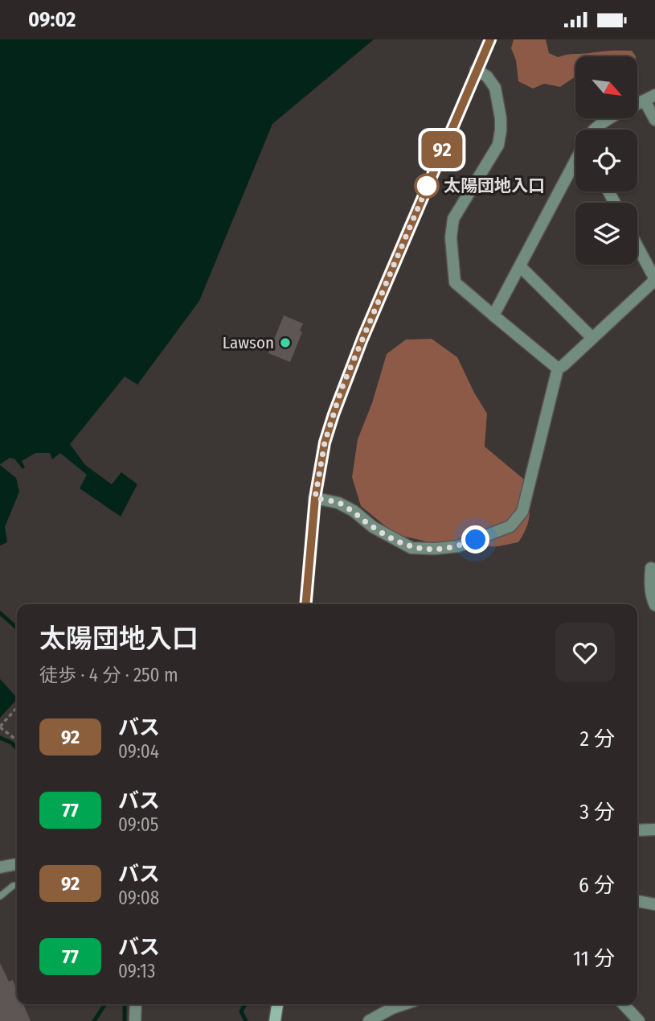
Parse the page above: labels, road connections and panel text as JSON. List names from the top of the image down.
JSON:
{
  "places": ["太陽団地入口", "Lawson"],
  "lines": ["bus line 92"],
  "north": "bottom right",
  "page": {
    "status": "09:02",
    "on_map": "92",
    "heading": ["太陽団地入口", "徒歩 · 4 分 · 250 m"],
    "list": [
      {
        "mark": "92",
        "name": "バス",
        "note": "09:04",
        "value": "2 分"
      },
      {
        "mark": "77",
        "name": "バス",
        "note": "09:05",
        "value": "3 分"
      },
      {
        "mark": "92",
        "name": "バス",
        "note": "09:08",
        "value": "6 分"
      },
      {
        "mark": "77",
        "name": "バス",
        "note": "09:13",
        "value": "11 分"
      }
    ]
  }
}
